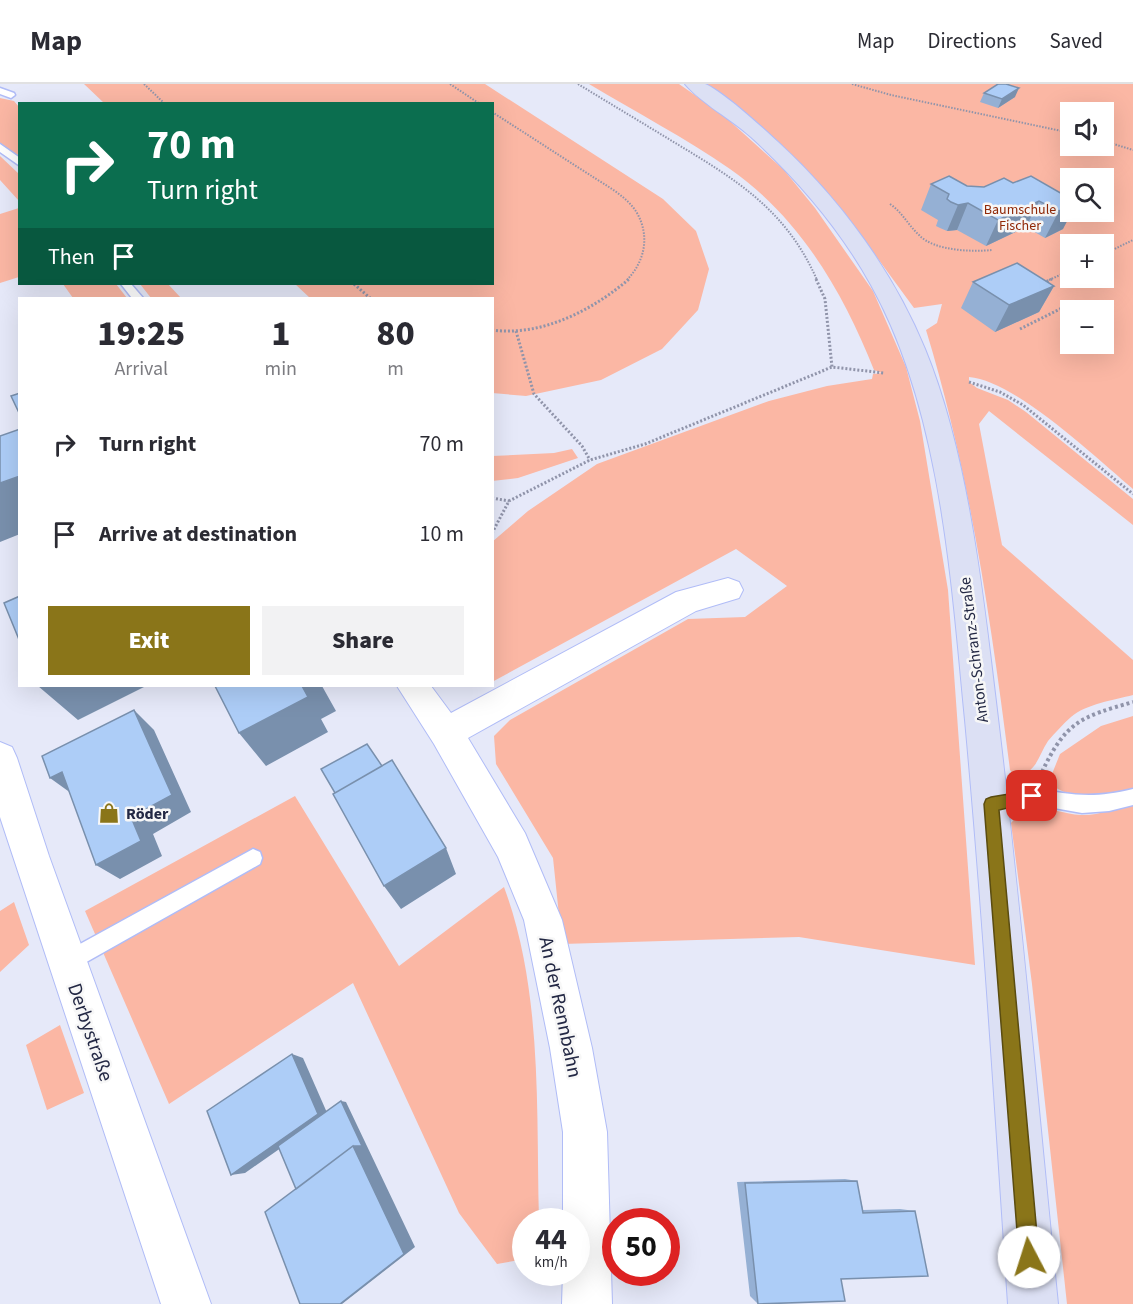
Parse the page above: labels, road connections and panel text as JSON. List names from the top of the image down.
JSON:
{
  "streets": {
    "main road": ["Anton-Schranz-Straße"],
    "street": ["An der Rennbahn", "Derbystraße"]
  },
  "parks": ["Baumschule Fischer"],
  "places": {
    "shop": ["Röder"]
  },
  "page": {
    "header": "Map",
    "nav": ["Map", "Directions", "Saved"],
    "map_buttons": ["+", "−"],
    "turn": ["70 m", "Turn right"],
    "then": "Then",
    "eta": [
      "19:25",
      "Arrival",
      "1",
      "min",
      "80",
      "m"
    ],
    "list": [
      {
        "name": "Turn right",
        "value": "70 m"
      },
      {
        "name": "Arrive at destination",
        "value": "10 m"
      }
    ],
    "buttons": ["Exit", "Share"],
    "speed": "44 km/h",
    "limit": "50"
  }
}
